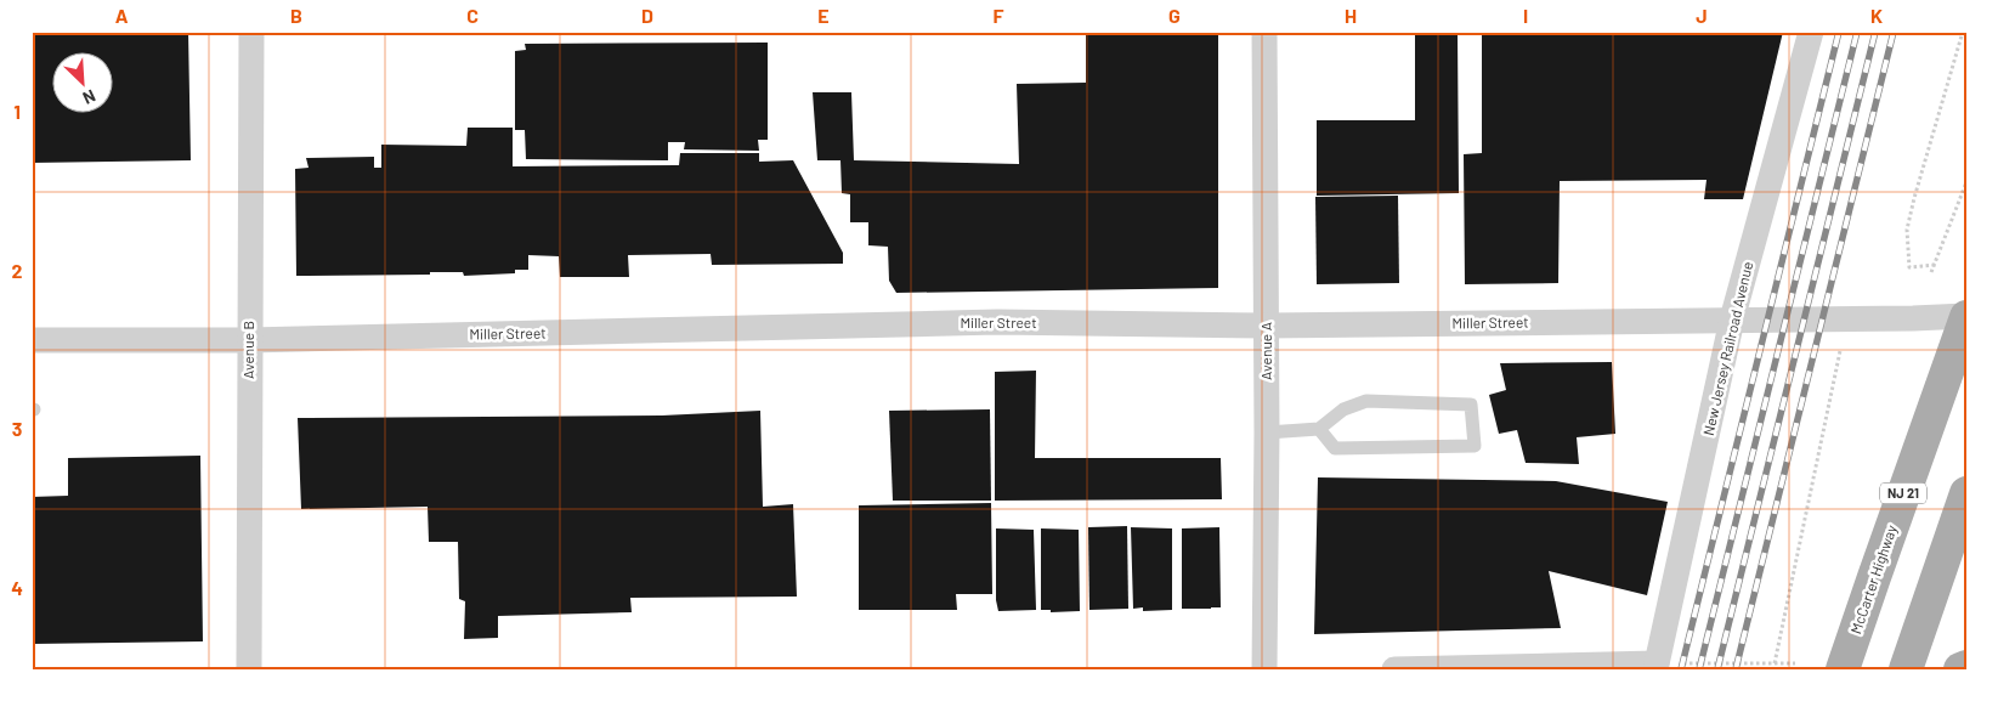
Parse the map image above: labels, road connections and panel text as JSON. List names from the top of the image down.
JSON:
{
  "streets": {
    "main road": ["NJ 21", "McCarter Highway"],
    "street": [
      "Miller Street",
      "New Jersey Railroad Avenue",
      "Avenue B",
      "Avenue A"
    ]
  },
  "crossings": [
    ["Miller Street", "New Jersey Railroad Avenue"],
    ["Miller Street", "Avenue B"],
    ["Miller Street", "Avenue A"],
    ["Miller Street", "McCarter Highway"]
  ],
  "north": "bottom right",
  "grid": {
    "columns": [
      "A",
      "B",
      "C",
      "D",
      "E",
      "F",
      "G",
      "H",
      "I",
      "J",
      "K"
    ],
    "rows": [
      "1",
      "2",
      "3",
      "4"
    ]
  }
}
